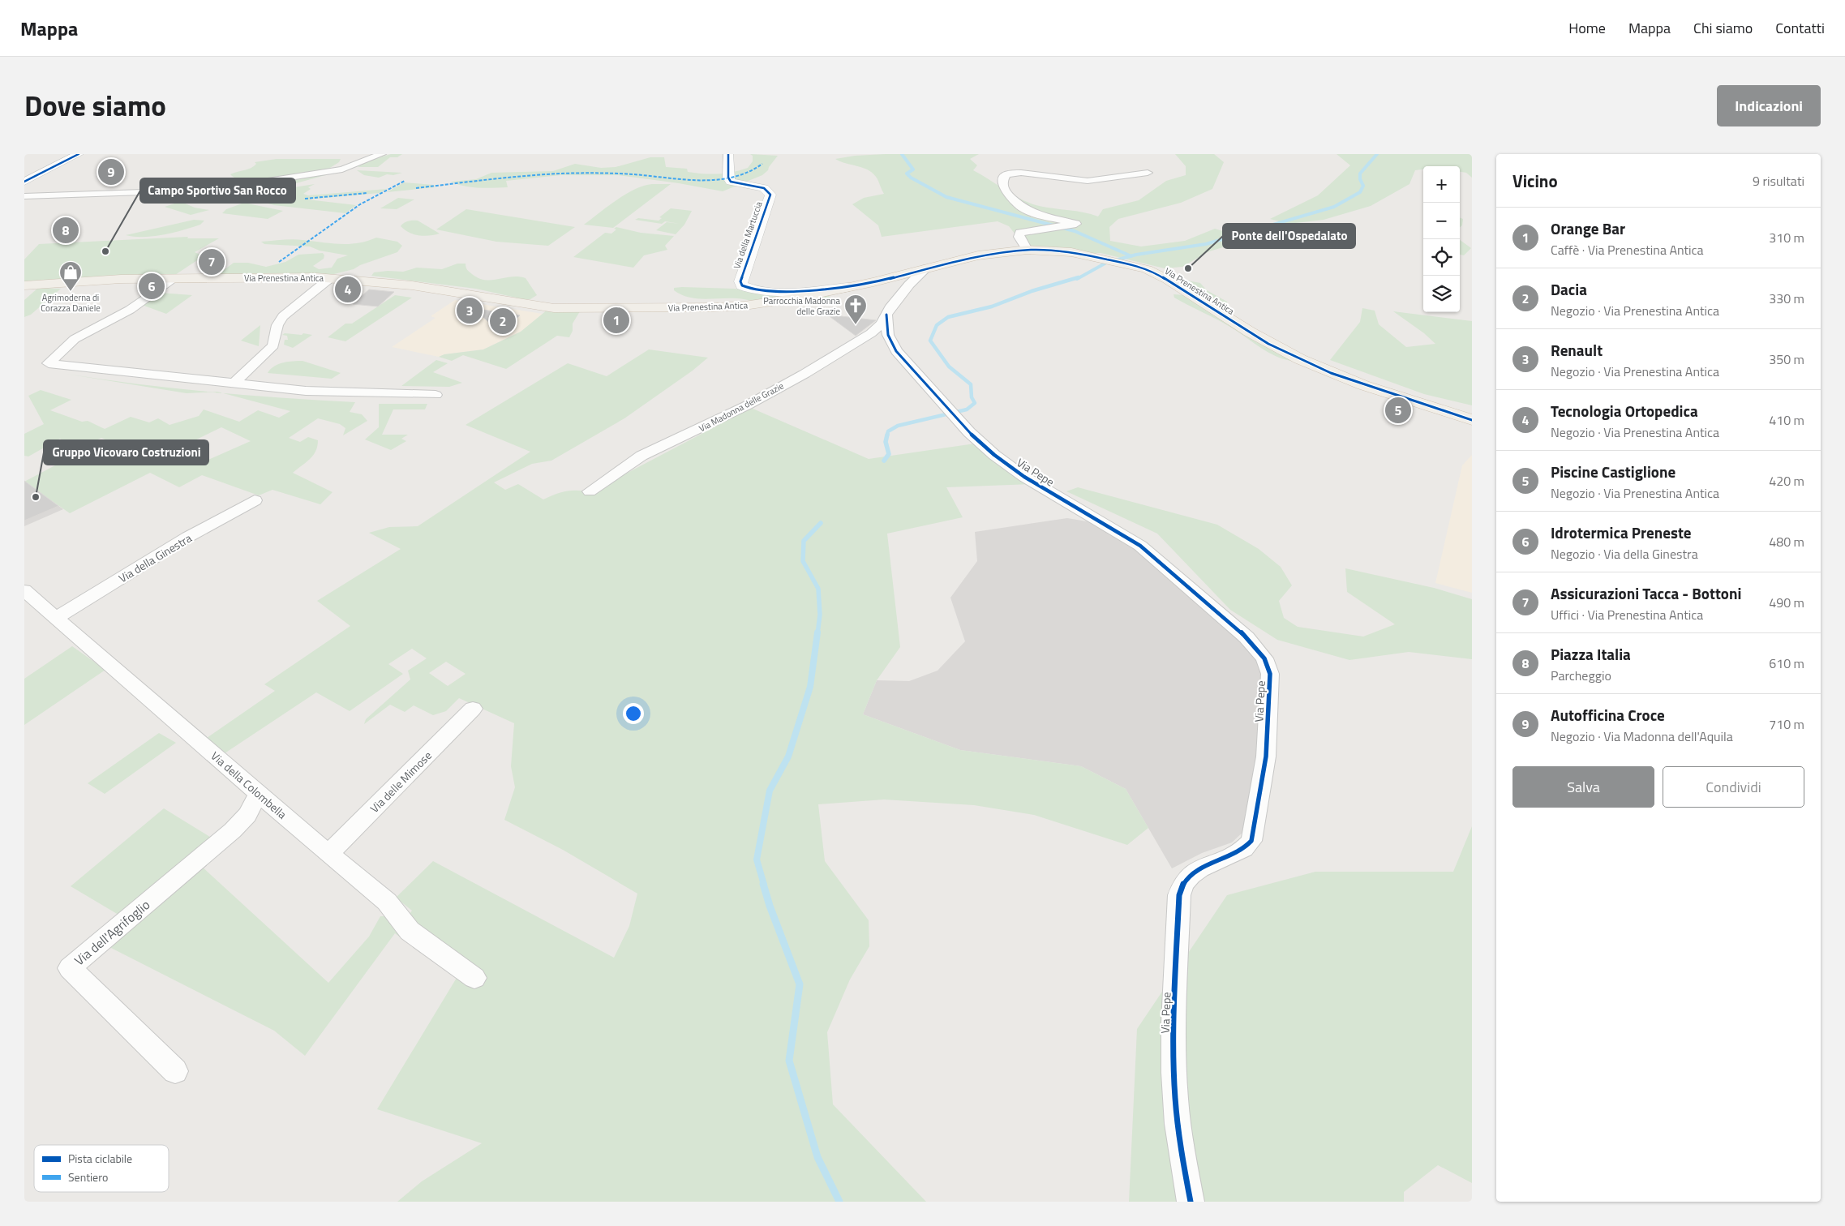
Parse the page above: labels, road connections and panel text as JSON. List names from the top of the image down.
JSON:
{
  "streets": {
    "main road": ["Via Prenestina Antica"],
    "street": [
      "Via della Martuccia",
      "Via Madonna delle Grazie",
      "Via Pepe",
      "Via della Ginestra",
      "Via delle Mimose",
      "Via della Colombella",
      "Via dell'Agrifoglio"
    ]
  },
  "crossings": [
    ["Via della Martuccia", "Via Prenestina Antica"],
    ["Via Madonna delle Grazie", "Via Pepe"],
    ["Via della Ginestra", "Via della Colombella"],
    ["Via delle Mimose", "Via della Colombella"],
    ["Via della Colombella", "Via dell'Agrifoglio"]
  ],
  "places": {
    "other": ["Campo Sportivo San Rocco", "Ponte dell'Ospedalato", "Gruppo Vicovaro Costruzioni"],
    "shop": ["Agrimoderna di Corazza Daniele"],
    "church": ["Parrocchia Madonna delle Grazie"]
  },
  "legend": ["Pista ciclabile", "Sentiero"],
  "page": {
    "header": "Mappa",
    "nav": [
      "Home",
      "Mappa",
      "Chi siamo",
      "Contatti"
    ],
    "title": "Dove siamo",
    "buttons": [
      "Indicazioni",
      ["Salva", "Condividi"]
    ],
    "heading": ["Vicino", "9 risultati"],
    "pins": [
      "9",
      "8",
      "7",
      "6",
      "4",
      "3",
      "1",
      "2",
      "5"
    ],
    "map_buttons": ["+", "−"],
    "list": [
      {
        "mark": "1",
        "name": "Orange Bar",
        "note": "Caffè · Via Prenestina Antica",
        "value": "310 m"
      },
      {
        "mark": "2",
        "name": "Dacia",
        "note": "Negozio · Via Prenestina Antica",
        "value": "330 m"
      },
      {
        "mark": "3",
        "name": "Renault",
        "note": "Negozio · Via Prenestina Antica",
        "value": "350 m"
      },
      {
        "mark": "4",
        "name": "Tecnologia Ortopedica",
        "note": "Negozio · Via Prenestina Antica",
        "value": "410 m"
      },
      {
        "mark": "5",
        "name": "Piscine Castiglione",
        "note": "Negozio · Via Prenestina Antica",
        "value": "420 m"
      },
      {
        "mark": "6",
        "name": "Idrotermica Preneste",
        "note": "Negozio · Via della Ginestra",
        "value": "480 m"
      },
      {
        "mark": "7",
        "name": "Assicurazioni Tacca - Bottoni",
        "note": "Uffici · Via Prenestina Antica",
        "value": "490 m"
      },
      {
        "mark": "8",
        "name": "Piazza Italia",
        "note": "Parcheggio",
        "value": "610 m"
      },
      {
        "mark": "9",
        "name": "Autofficina Croce",
        "note": "Negozio · Via Madonna dell'Aquila",
        "value": "710 m"
      }
    ]
  }
}
